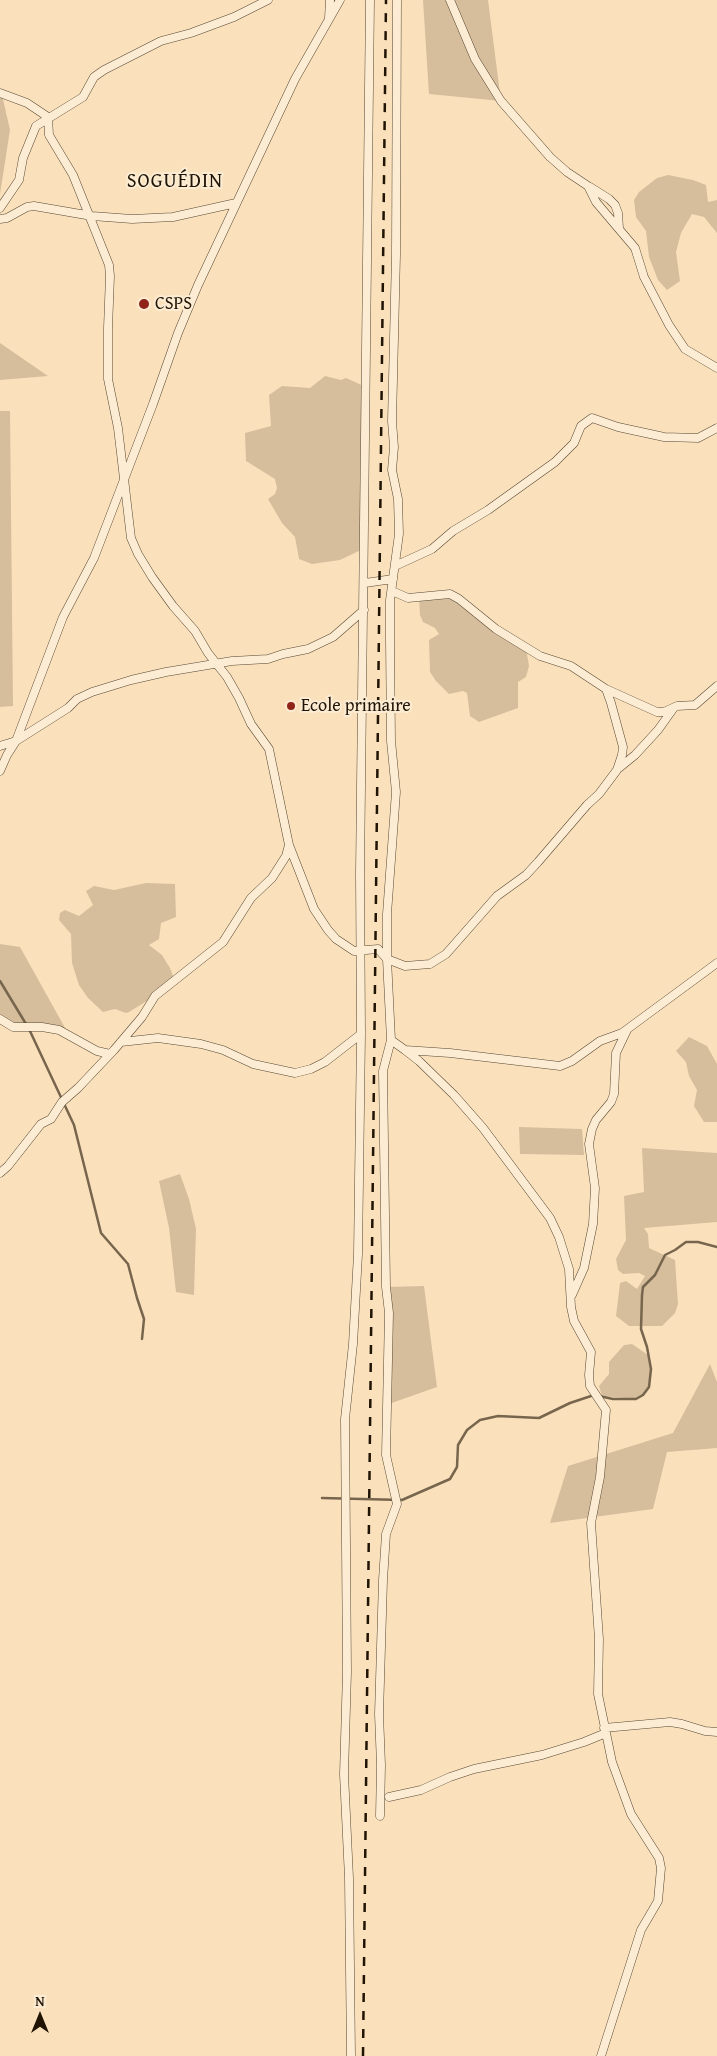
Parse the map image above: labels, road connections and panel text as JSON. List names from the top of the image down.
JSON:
{
  "districts": ["SOGUÉDIN"],
  "places": ["CSPS", "Ecole primaire"],
  "north": "top"
}
